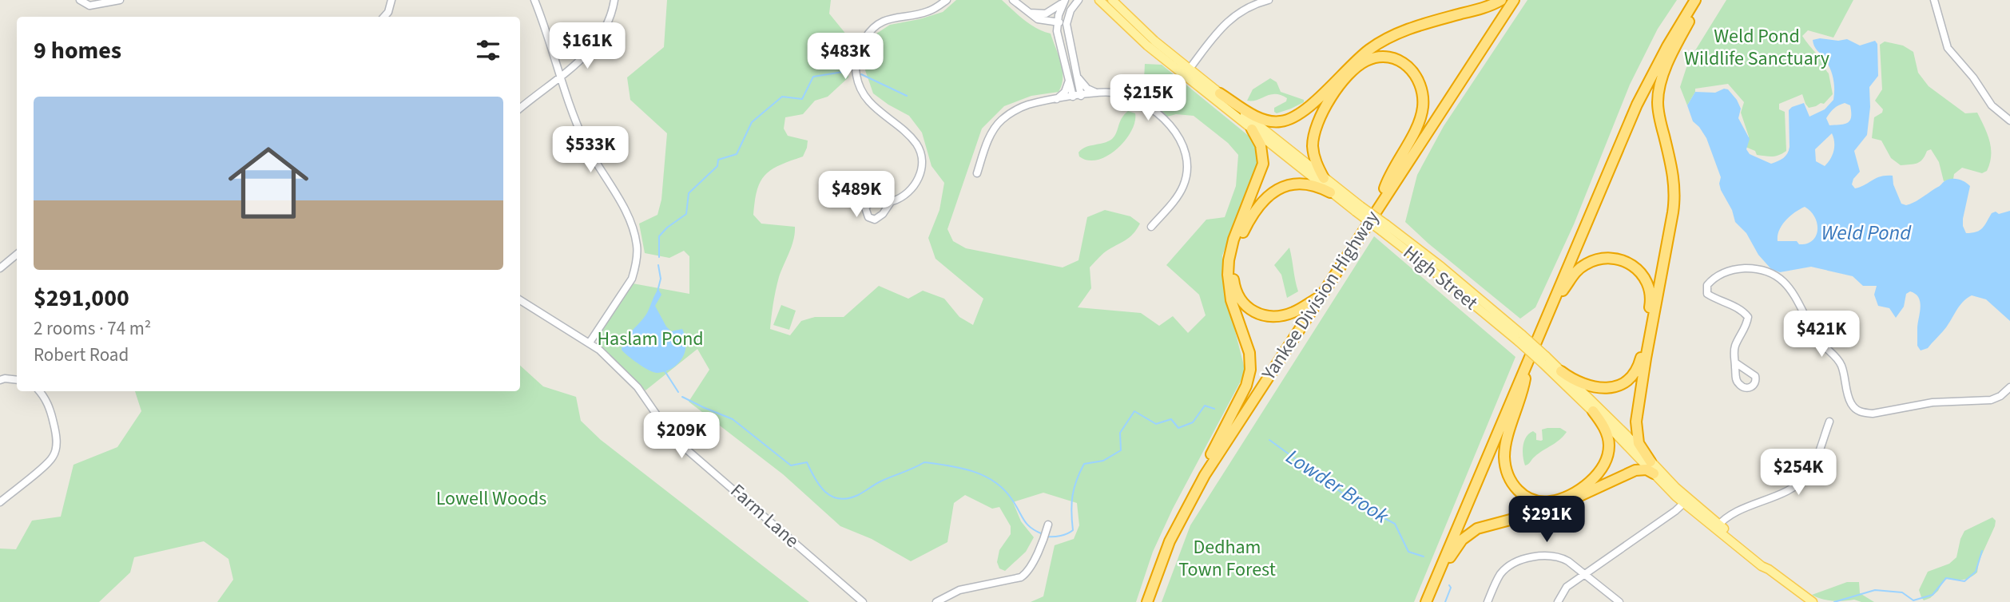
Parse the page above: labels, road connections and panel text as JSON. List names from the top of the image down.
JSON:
{
  "streets": {
    "highway": ["Yankee Division Highway"],
    "main road": ["High Street"],
    "street": ["Farm Lane"]
  },
  "water": ["Weld Pond", "Lowder Brook"],
  "parks": [
    "Weld Pond Wildlife Sanctuary",
    "Haslam Pond",
    "Lowell Woods",
    "Dedham Town Forest"
  ],
  "page": {
    "heading": "9 homes",
    "price": [
      "$161K",
      "$483K",
      "$215K",
      "$533K",
      "$489K",
      "$421K",
      "$209K",
      "$254K",
      "$291K"
    ],
    "list": [
      {
        "name": "$291,000",
        "note": "2 rooms · 74 m² · Robert Road"
      }
    ]
  }
}
